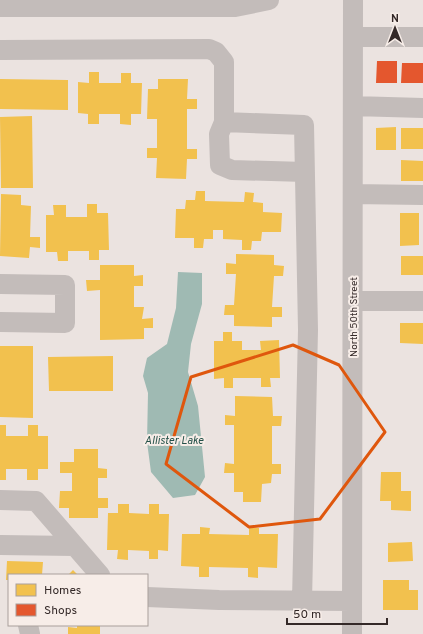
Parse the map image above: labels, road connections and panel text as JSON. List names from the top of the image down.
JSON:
{
  "streets": {
    "street": ["North 50th Street"]
  },
  "water": ["Allister Lake"],
  "legend": ["Homes", "Shops"],
  "scale_bar": "50 m",
  "north": "top"
}
